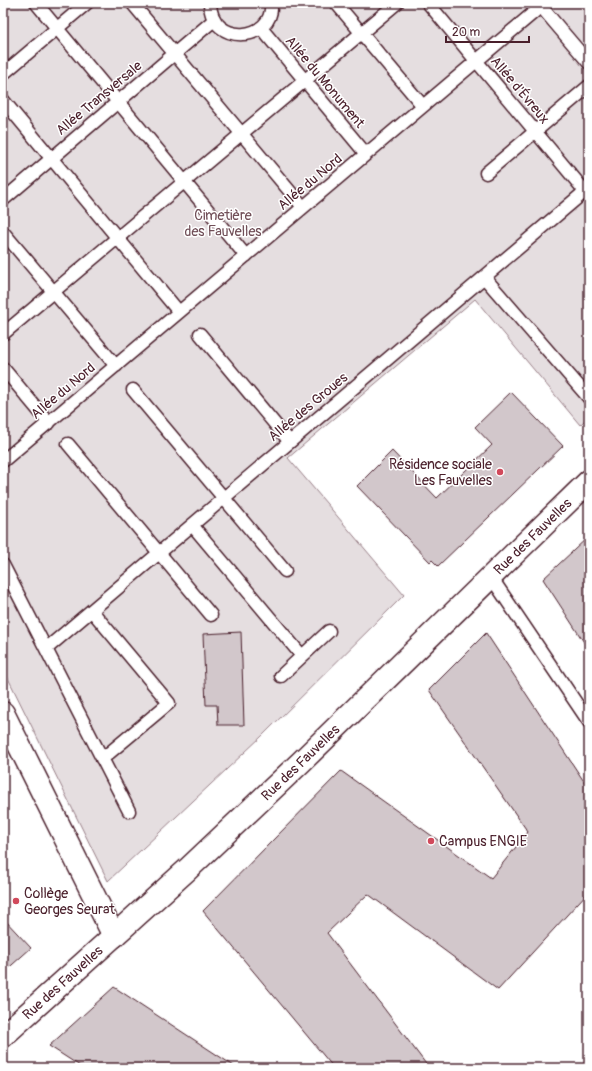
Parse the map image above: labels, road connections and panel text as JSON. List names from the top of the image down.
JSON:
{
  "streets": {
    "street": ["Rue des Fauvelles"],
    "lane": [
      "Allée du Monument",
      "Allée d'Évreux",
      "Allée Transversale",
      "Allée du Nord",
      "Allée des Groues"
    ]
  },
  "crossings": [
    ["Allée du Monument", "Allée du Nord"],
    ["Allée d'Évreux", "Allée du Nord"],
    ["Allée d'Évreux", "Allée des Groues"]
  ],
  "parks": ["Cimetière des Fauvelles"],
  "places": ["Résidence sociale Les Fauvelles", "Campus ENGIE", "Collège Georges Seurat"],
  "scale_bar": "20 m"
}
